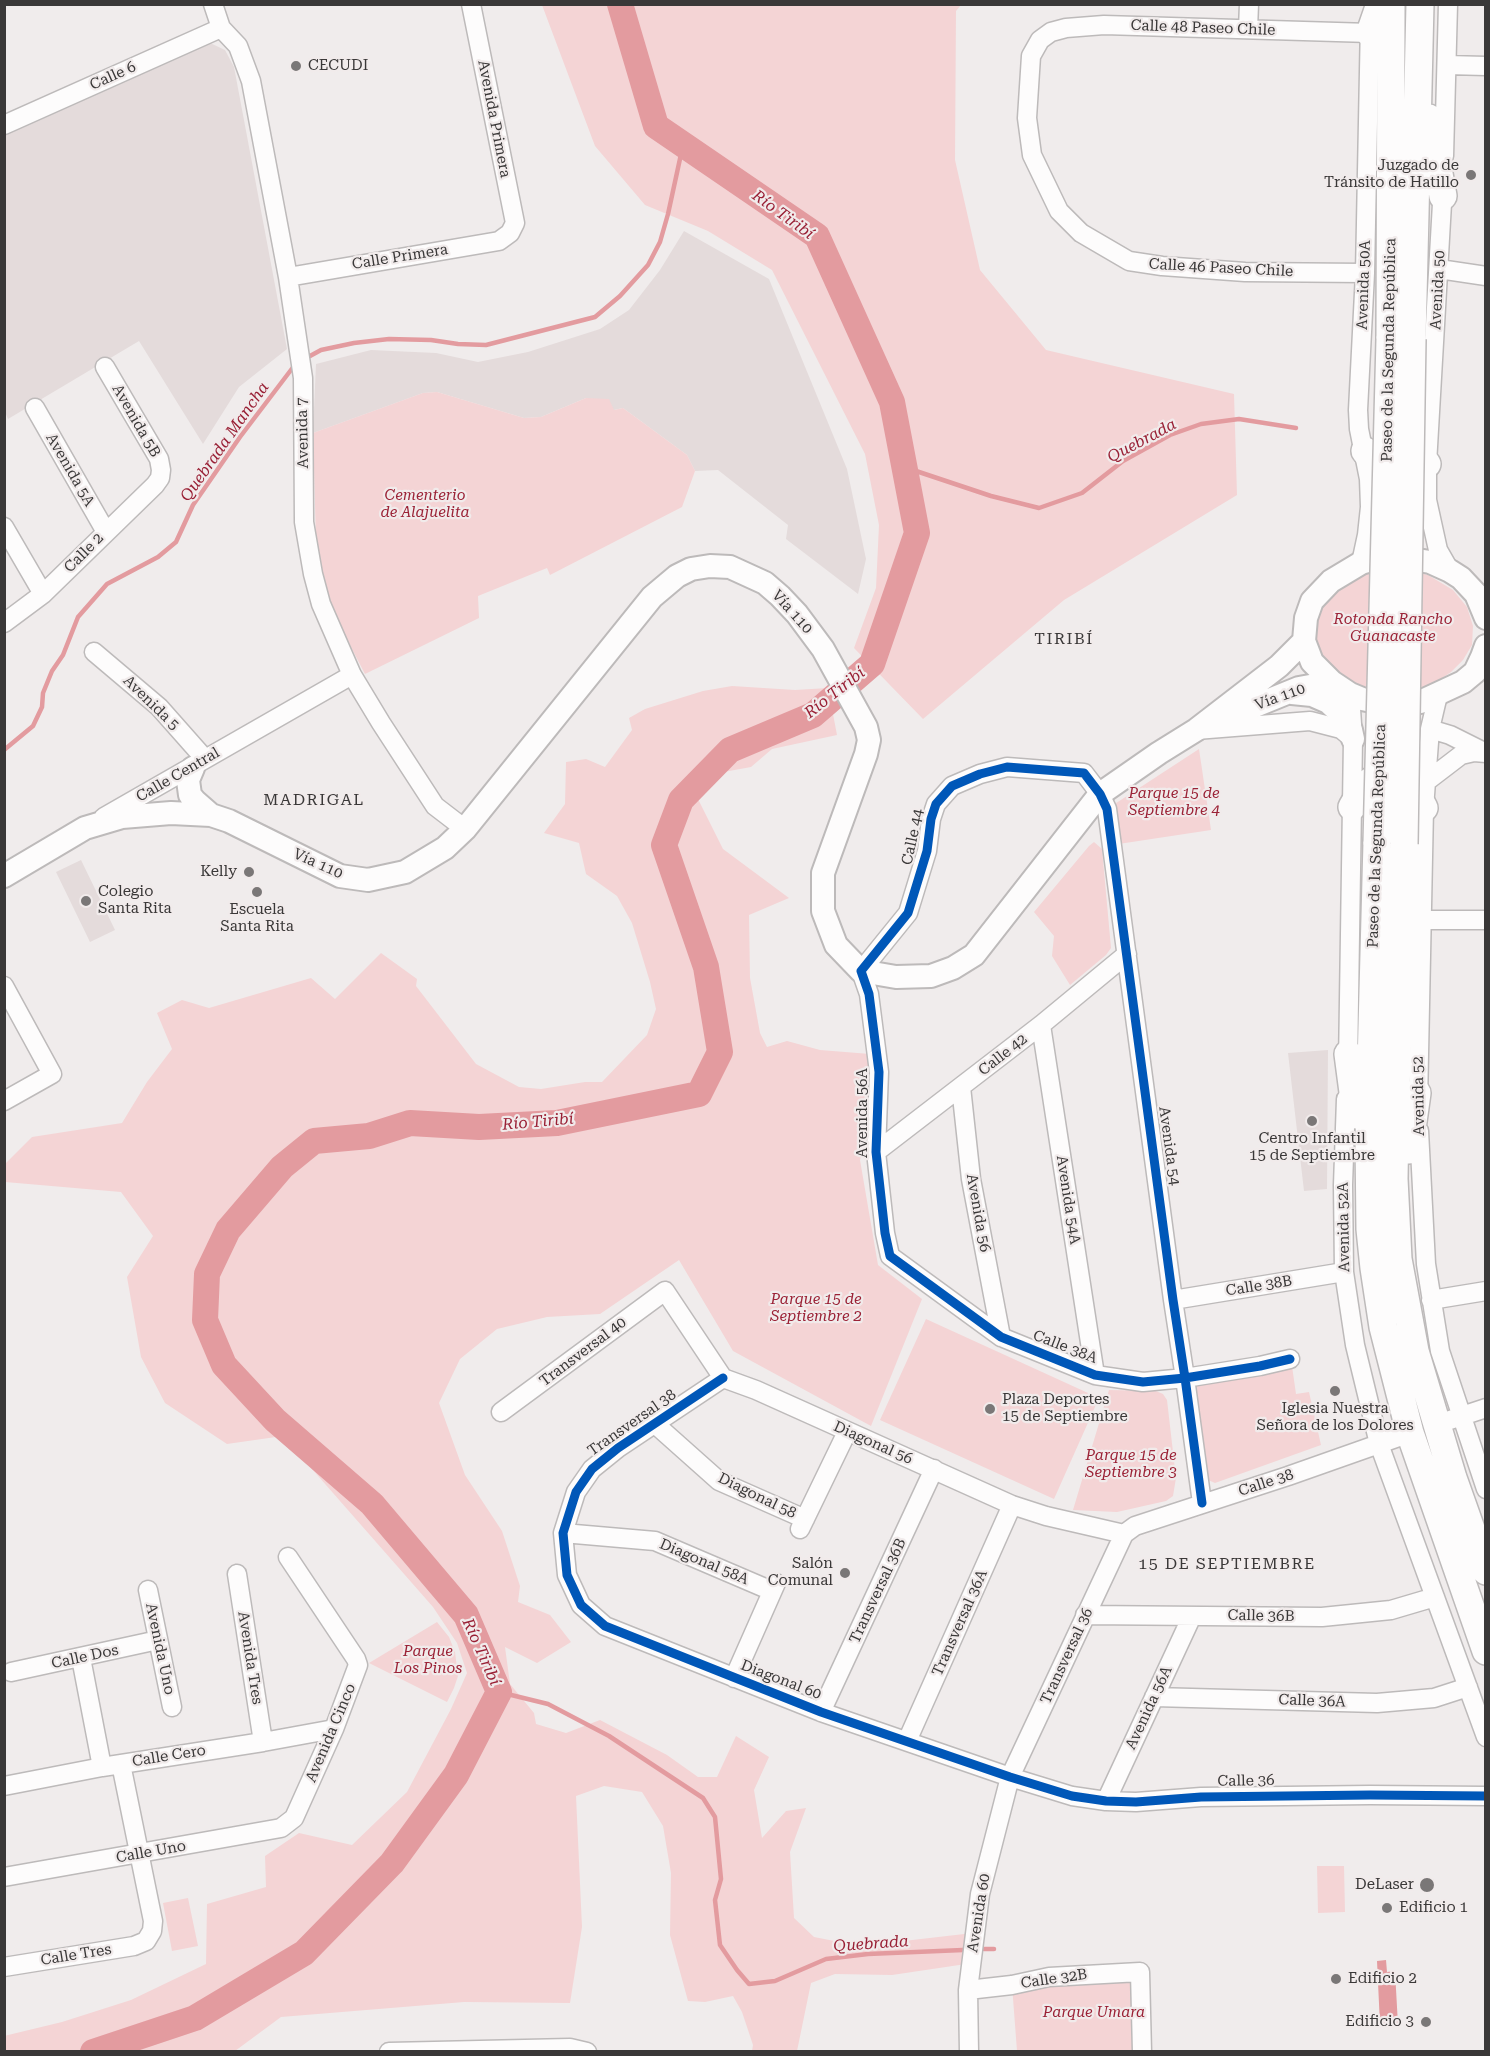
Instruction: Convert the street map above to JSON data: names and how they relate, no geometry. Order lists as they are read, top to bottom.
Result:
{
  "streets": {
    "highway": ["Paseo de la Segunda República"],
    "main road": ["Vía 110", "Calle Central"],
    "street": [
      "Calle 48 Paseo Chile",
      "Calle 6",
      "Avenida Primera",
      "Calle Primera",
      "Calle 46 Paseo Chile",
      "Avenida 50A",
      "Avenida 50",
      "Avenida 5B",
      "Avenida 7",
      "Avenida 5A",
      "Calle 2",
      "Avenida 5",
      "Calle 44",
      "Calle 42",
      "Avenida 52",
      "Avenida 56A",
      "Avenida 54",
      "Avenida 54A",
      "Avenida 56",
      "Avenida 52A",
      "Calle 38B",
      "Calle 38A",
      "Transversal 40",
      "Transversal 38",
      "Diagonal 56",
      "Calle 38",
      "Diagonal 58",
      "Diagonal 58A",
      "Transversal 36B",
      "Calle 36B",
      "Transversal 36A",
      "Avenida Uno",
      "Transversal 36",
      "Calle Dos",
      "Avenida Tres",
      "Diagonal 60",
      "Calle 36A",
      "Avenida Cinco",
      "Calle Cero",
      "Calle 36",
      "Calle Uno",
      "Avenida 60",
      "Calle Tres",
      "Calle 32B"
    ]
  },
  "crossings": [
    ["Calle 48 Paseo Chile", "Calle 46 Paseo Chile"],
    ["Calle 48 Paseo Chile", "Avenida 50A"],
    ["Calle 6", "Avenida 7"],
    ["Avenida Primera", "Calle Primera"],
    ["Calle Primera", "Avenida 7"],
    ["Calle 46 Paseo Chile", "Avenida 50A"],
    ["Paseo de la Segunda República", "Avenida 52"],
    ["Paseo de la Segunda República", "Calle 38"],
    ["Avenida 5B", "Calle 2"],
    ["Avenida 7", "Vía 110"],
    ["Avenida 7", "Calle Central"],
    ["Avenida 5A", "Calle 2"],
    ["Vía 110", "Calle Central"],
    ["Vía 110", "Calle 44"],
    ["Vía 110", "Avenida 56A"],
    ["Vía 110", "Avenida 54"],
    ["Vía 110", "Avenida 52A"],
    ["Avenida 5", "Calle Central"],
    ["Calle 44", "Avenida 56A"],
    ["Calle 44", "Avenida 54"],
    ["Calle 42", "Avenida 56A"],
    ["Calle 42", "Avenida 54"],
    ["Calle 42", "Avenida 54A"],
    ["Calle 42", "Avenida 56"],
    ["Avenida 56A", "Calle 38A"],
    ["Avenida 56A", "Calle 36B"],
    ["Avenida 56A", "Calle 36A"],
    ["Avenida 56A", "Calle 36"],
    ["Avenida 54", "Calle 38B"],
    ["Avenida 54", "Calle 38A"],
    ["Avenida 54", "Calle 38"],
    ["Avenida 54A", "Calle 38A"],
    ["Avenida 56", "Calle 38A"],
    ["Avenida 52A", "Calle 38B"],
    ["Avenida 52A", "Calle 38"],
    ["Avenida 52A", "Calle 36B"],
    ["Avenida 52A", "Calle 36A"],
    ["Transversal 40", "Transversal 38"],
    ["Transversal 40", "Diagonal 56"],
    ["Transversal 38", "Diagonal 56"],
    ["Transversal 38", "Diagonal 58"],
    ["Transversal 38", "Diagonal 58A"],
    ["Transversal 38", "Diagonal 60"],
    ["Diagonal 56", "Calle 38"],
    ["Diagonal 56", "Diagonal 58"],
    ["Diagonal 56", "Transversal 36B"],
    ["Diagonal 56", "Transversal 36A"],
    ["Diagonal 56", "Transversal 36"],
    ["Calle 38", "Transversal 36"],
    ["Diagonal 58A", "Diagonal 60"],
    ["Transversal 36B", "Diagonal 60"],
    ["Calle 36B", "Transversal 36"],
    ["Transversal 36A", "Diagonal 60"],
    ["Avenida Uno", "Calle Dos"],
    ["Transversal 36", "Diagonal 60"],
    ["Transversal 36", "Calle 36"],
    ["Transversal 36", "Avenida 60"],
    ["Avenida Tres", "Calle Cero"],
    ["Diagonal 60", "Calle 36"],
    ["Diagonal 60", "Avenida 60"],
    ["Avenida Cinco", "Calle Cero"],
    ["Avenida Cinco", "Calle Uno"],
    ["Calle 36", "Avenida 60"],
    ["Calle Uno", "Calle Tres"],
    ["Avenida 60", "Calle 32B"]
  ],
  "districts": ["TIRIBÍ", "MADRIGAL", "15 DE SEPTIEMBRE"],
  "water": ["Río Tiribí", "Quebrada", "Quebrada Mancha"],
  "parks": [
    "Cementerio de Alajuelita",
    "Rotonda Rancho Guanacaste",
    "Parque 15 de Septiembre 4",
    "Parque 15 de Septiembre 2",
    "Parque 15 de Septiembre 3",
    "Parque Los Pinos",
    "Parque Umara"
  ],
  "places": [
    "CECUDI",
    "Juzgado de Tránsito de Hatillo",
    "Kelly",
    "Escuela Santa Rita",
    "Colegio Santa Rita",
    "Centro Infantil 15 de Septiembre",
    "Iglesia Nuestra Señora de los Dolores",
    "Plaza Deportes 15 de Septiembre",
    "Salón Comunal",
    "DeLaser",
    "Edificio 1",
    "Edificio 2",
    "Edificio 3"
  ]
}
